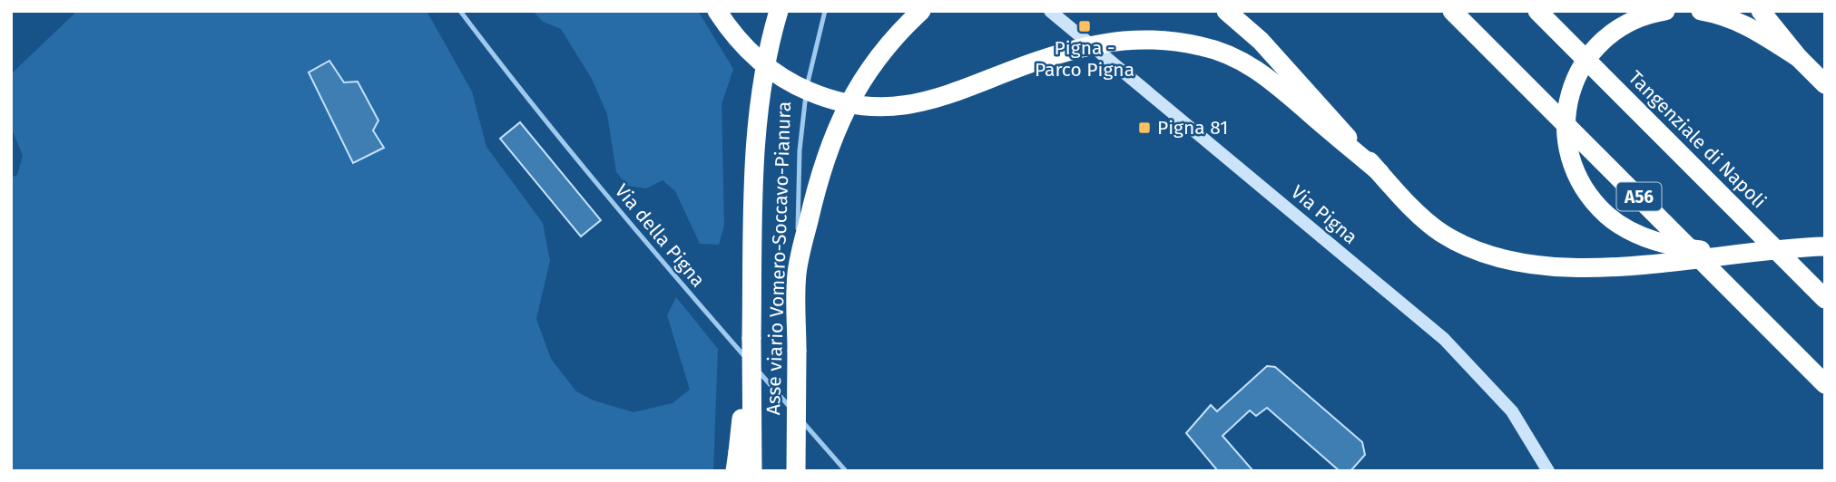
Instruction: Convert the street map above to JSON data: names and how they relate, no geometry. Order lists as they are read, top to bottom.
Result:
{
  "streets": {
    "highway": ["Tangenziale di Napoli", "A56", "Asse viario Vomero-Soccavo-Pianura"],
    "main road": ["Via Pigna"],
    "lane": ["Via della Pigna"]
  },
  "places": {
    "transit": ["Pigna - Parco Pigna", "Pigna 81"]
  }
}
